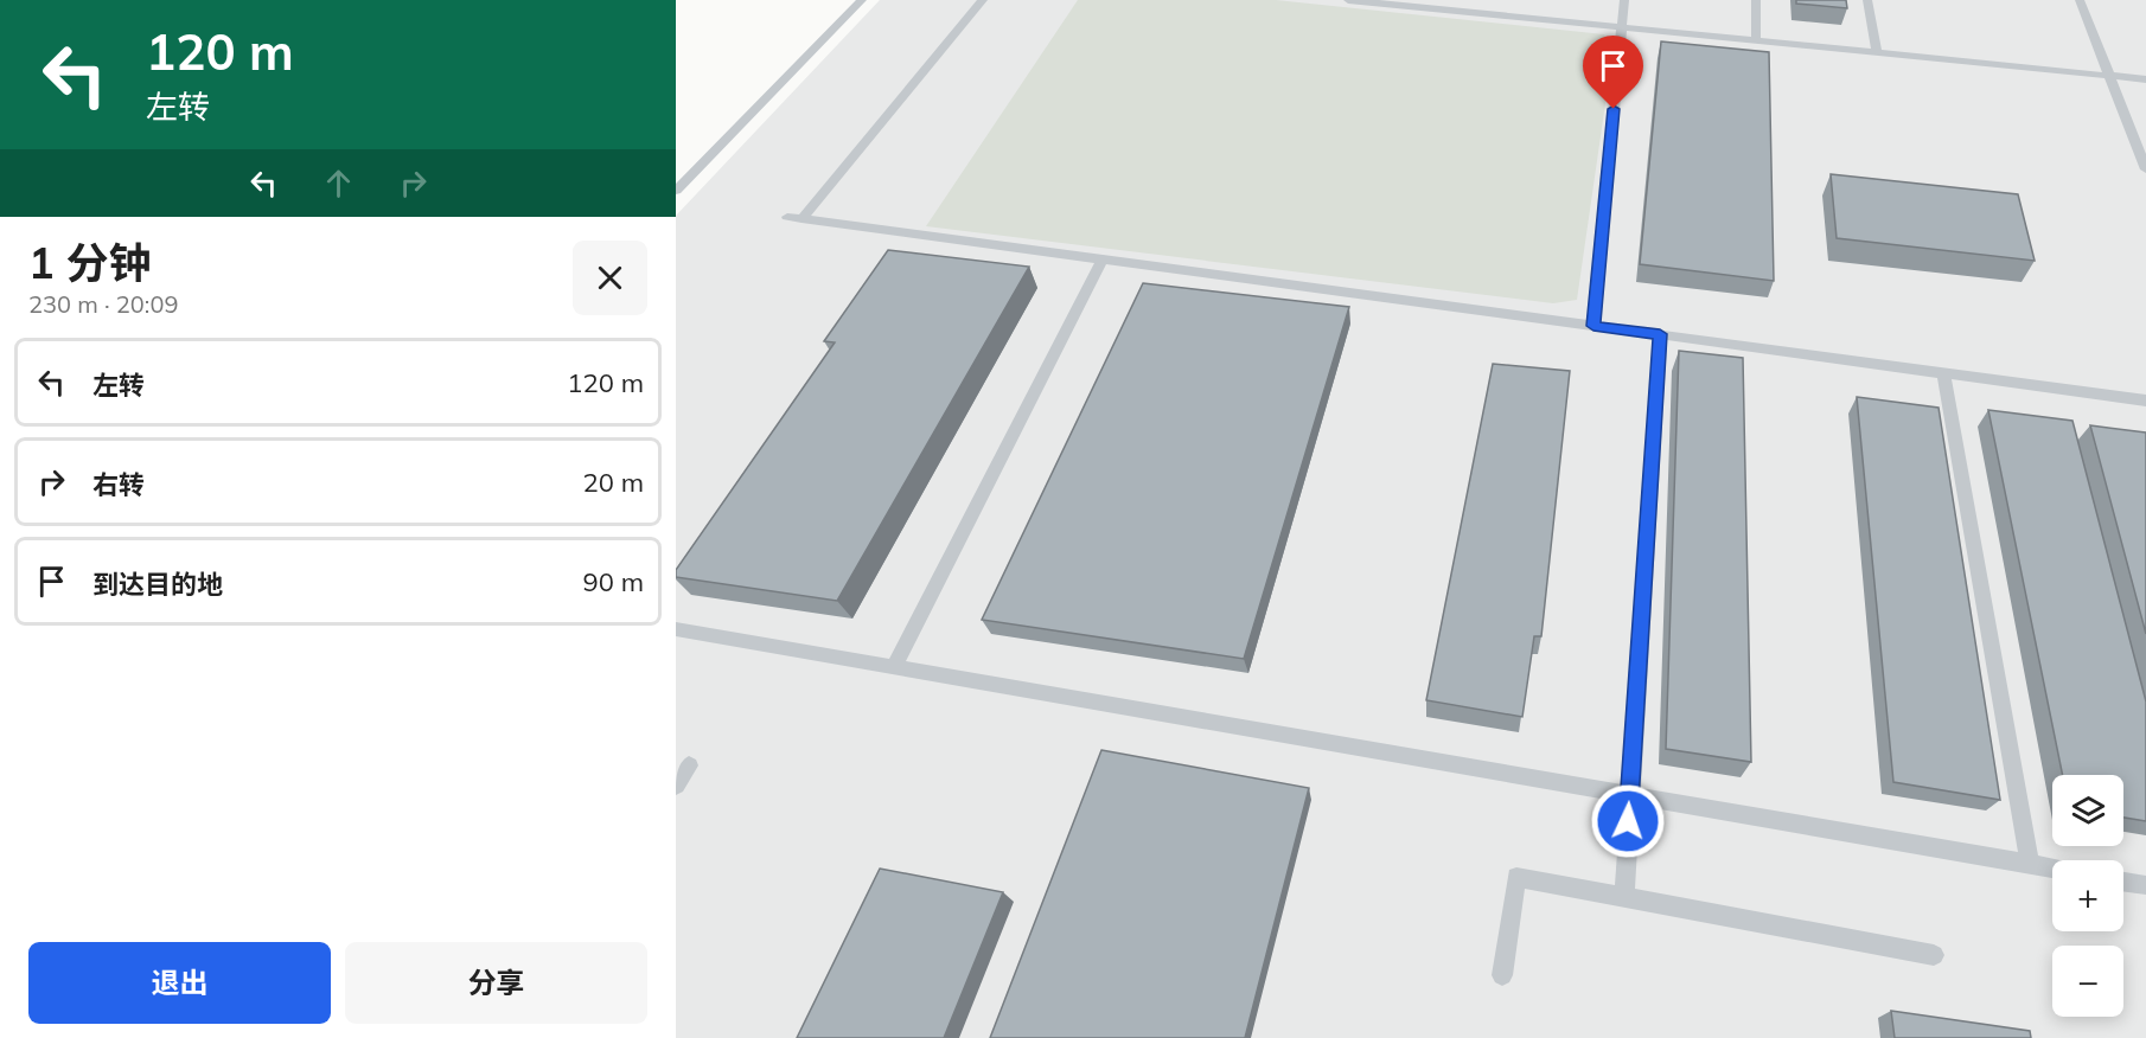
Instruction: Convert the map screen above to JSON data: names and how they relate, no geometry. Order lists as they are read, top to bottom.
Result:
{
  "page": {
    "turn": ["120 m", "左转"],
    "heading": ["1 分钟", "230 m · 20:09"],
    "list": [
      {
        "name": "左转",
        "value": "120 m"
      },
      {
        "name": "右转",
        "value": "20 m"
      },
      {
        "name": "到达目的地",
        "value": "90 m"
      }
    ],
    "map_buttons": ["+", "−"],
    "buttons": ["退出", "分享"]
  }
}
